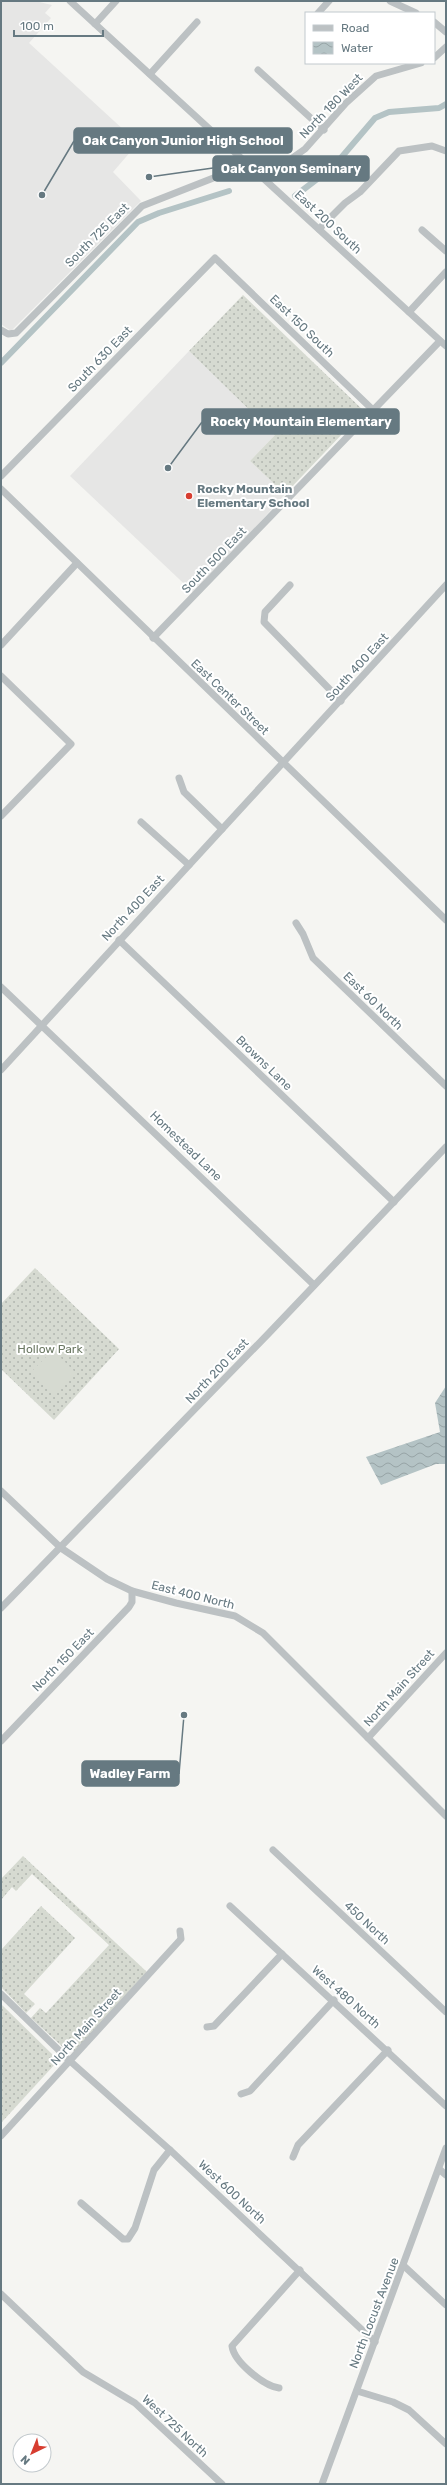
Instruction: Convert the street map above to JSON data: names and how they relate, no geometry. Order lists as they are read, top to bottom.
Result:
{
  "streets": {
    "street": [
      "North 180 West",
      "East 200 South",
      "South 725 East",
      "East 150 South",
      "South 630 East",
      "South 500 East",
      "South 400 East",
      "East Center Street",
      "North 400 East",
      "East 60 North",
      "Browns Lane",
      "Homestead Lane",
      "North 200 East",
      "East 400 North",
      "North 150 East",
      "North Main Street",
      "450 North",
      "West 480 North",
      "West 600 North",
      "North Locust Avenue",
      "West 725 North"
    ]
  },
  "crossings": [
    ["North 180 West", "East 200 South"],
    ["East 200 South", "South 725 East"],
    ["East 200 South", "South 500 East"],
    ["East 150 South", "South 630 East"],
    ["East 150 South", "South 500 East"],
    ["South 500 East", "East Center Street"],
    ["South 400 East", "East Center Street"],
    ["South 400 East", "North 400 East"],
    ["East Center Street", "North 400 East"],
    ["North 400 East", "Browns Lane"],
    ["North 400 East", "Homestead Lane"],
    ["Browns Lane", "North 200 East"],
    ["Homestead Lane", "North 200 East"],
    ["North 200 East", "East 400 North"],
    ["East 400 North", "North 150 East"],
    ["East 400 North", "North Main Street"],
    ["North Main Street", "West 600 North"],
    ["West 600 North", "North Locust Avenue"]
  ],
  "parks": ["Hollow Park"],
  "places": [
    "Oak Canyon Seminary",
    "Oak Canyon Junior High School",
    "Rocky Mountain Elementary",
    "Rocky Mountain Elementary School",
    "Wadley Farm"
  ],
  "legend": ["Road", "Water"],
  "scale_bar": "100 m",
  "north": "bottom left"
}
